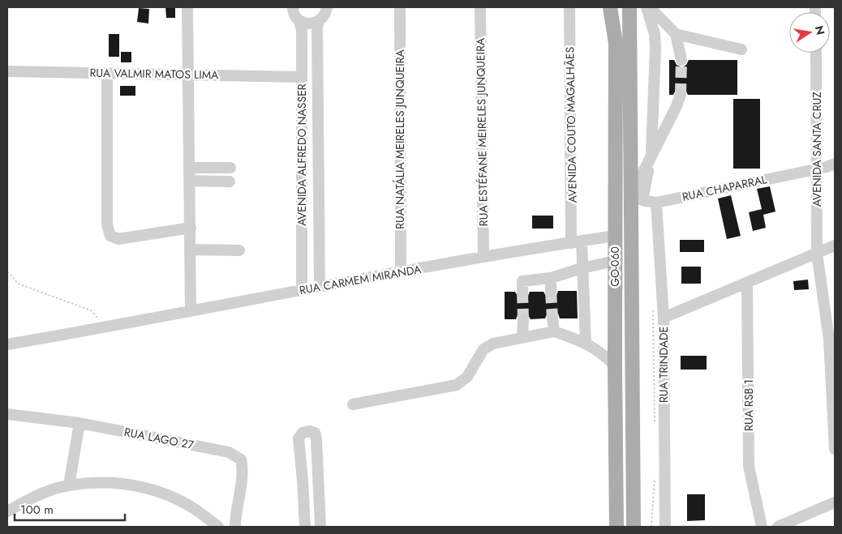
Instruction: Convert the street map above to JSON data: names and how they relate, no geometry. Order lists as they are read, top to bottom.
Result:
{
  "streets": {
    "main road": ["GO-060"],
    "street": [
      "RUA VALMIR MATOS LIMA",
      "AVENIDA COUTO MAGALHÃES",
      "RUA ESTÉFANE MEIRELES JUNQUEIRA",
      "RUA NATÁLIA MEIRELES JUNQUEIRA",
      "AVENIDA SANTA CRUZ",
      "AVENIDA ALFREDO NASSER",
      "RUA CHAPARRAL",
      "RUA CARMEM MIRANDA",
      "RUA TRINDADE",
      "RUA RSB 1",
      "RUA LAGO 27"
    ]
  },
  "crossings": [
    ["RUA VALMIR MATOS LIMA", "AVENIDA ALFREDO NASSER"],
    ["AVENIDA COUTO MAGALHÃES", "RUA CARMEM MIRANDA"],
    ["RUA ESTÉFANE MEIRELES JUNQUEIRA", "RUA CARMEM MIRANDA"],
    ["RUA NATÁLIA MEIRELES JUNQUEIRA", "RUA CARMEM MIRANDA"],
    ["AVENIDA SANTA CRUZ", "RUA CHAPARRAL"],
    ["AVENIDA ALFREDO NASSER", "RUA CARMEM MIRANDA"],
    ["RUA CHAPARRAL", "GO-060"],
    ["RUA CHAPARRAL", "RUA TRINDADE"],
    ["GO-060", "RUA CARMEM MIRANDA"]
  ],
  "scale_bar": "100 m",
  "north": "right"
}
